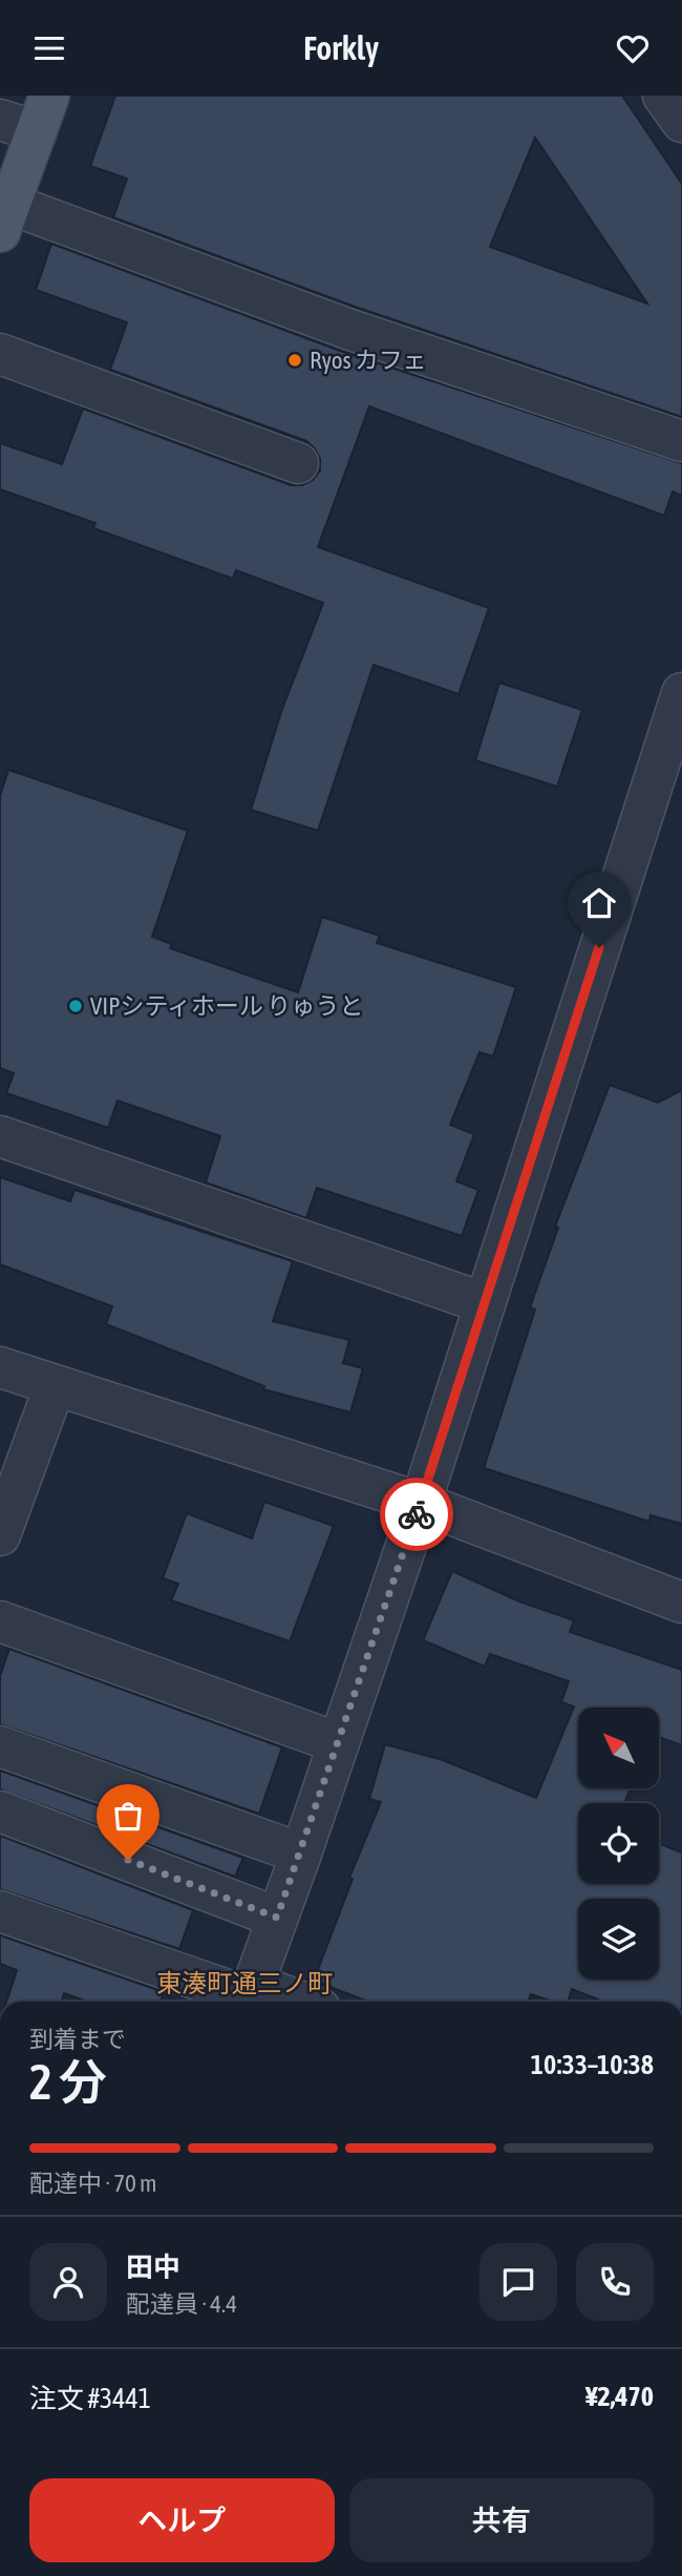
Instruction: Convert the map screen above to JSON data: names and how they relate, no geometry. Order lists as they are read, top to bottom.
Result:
{
  "districts": ["東湊町通三ノ町"],
  "places": ["Ryos カフェ", "VIPシティホール りゅうと"],
  "north": "top left",
  "page": {
    "header": "Forkly",
    "heading": ["2 分", "到着まで", "10:33–10:38"],
    "panel": [
      "田中",
      "配達員 · 4.4",
      "注文 #3441",
      "¥2,470"
    ],
    "bar": "配達中 · 70 m",
    "buttons": ["ヘルプ", "共有"]
  }
}
